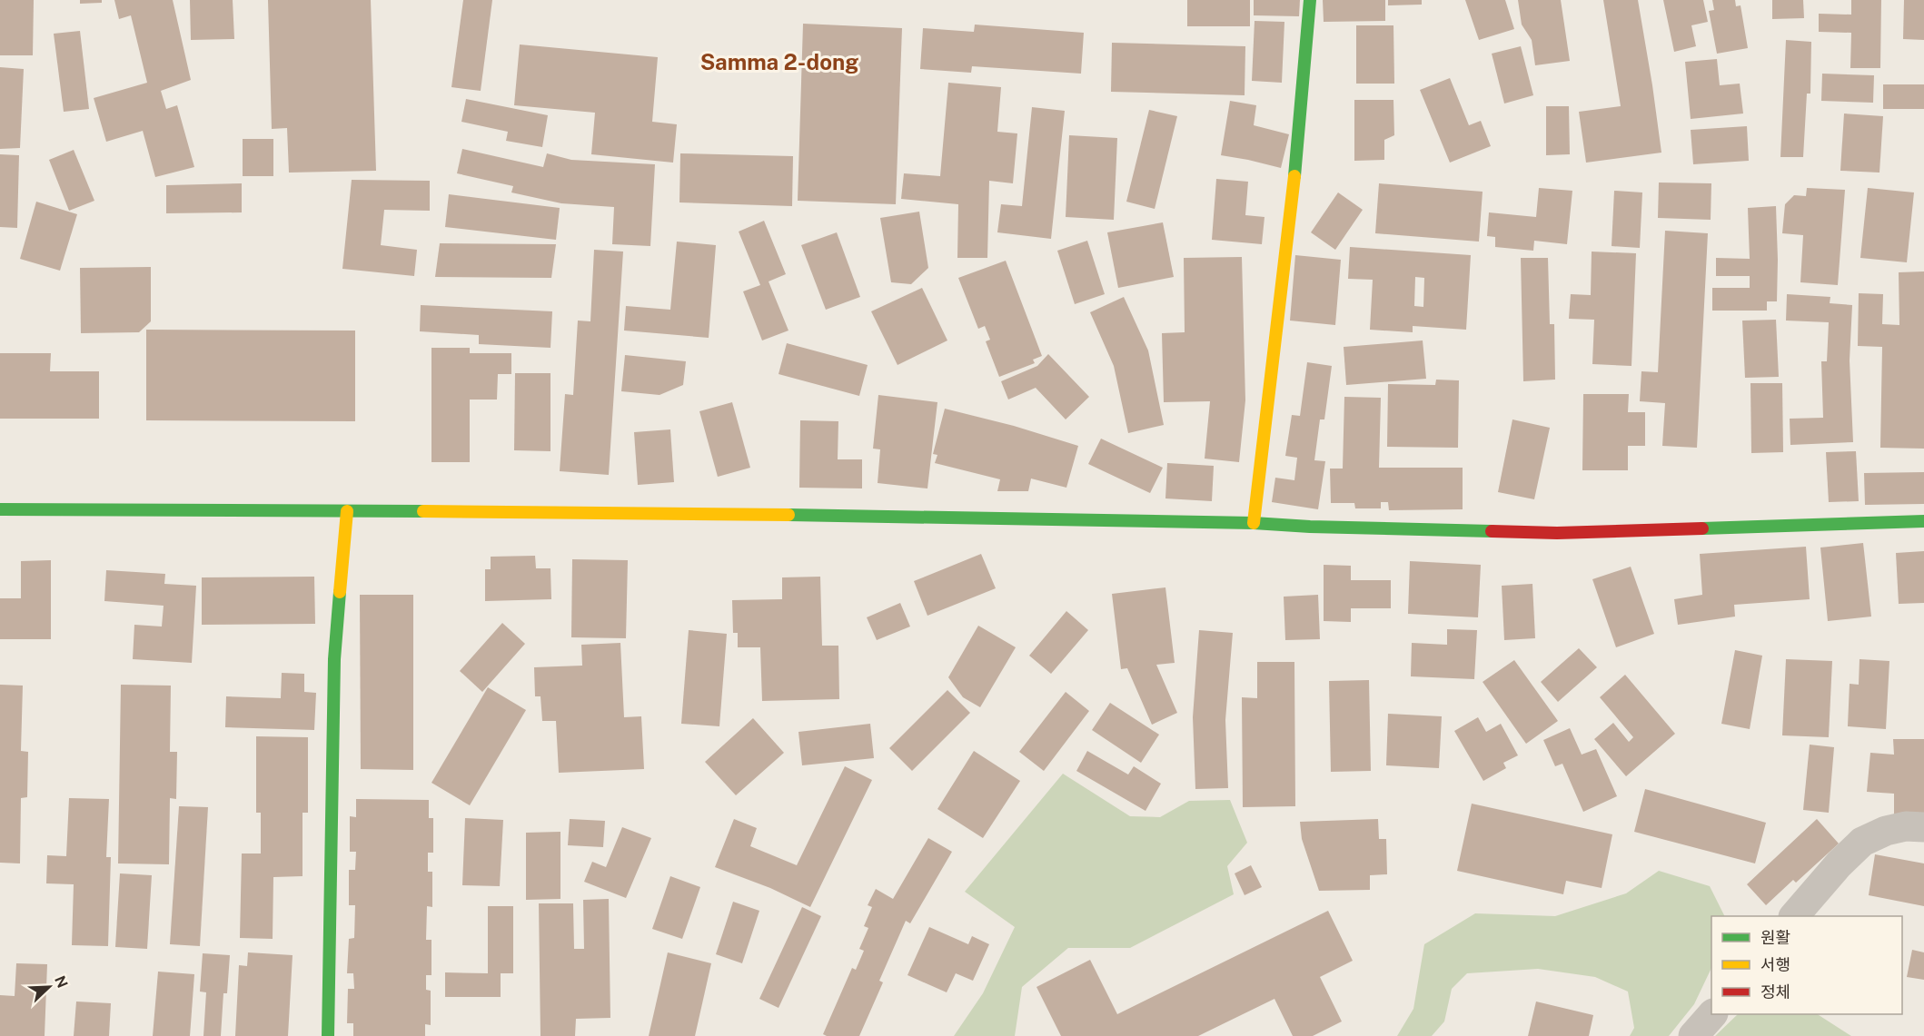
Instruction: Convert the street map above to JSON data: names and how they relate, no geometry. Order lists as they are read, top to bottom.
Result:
{
  "districts": ["Samma 2-dong"],
  "legend": ["원활", "서행", "정체"],
  "north": "top right"
}
